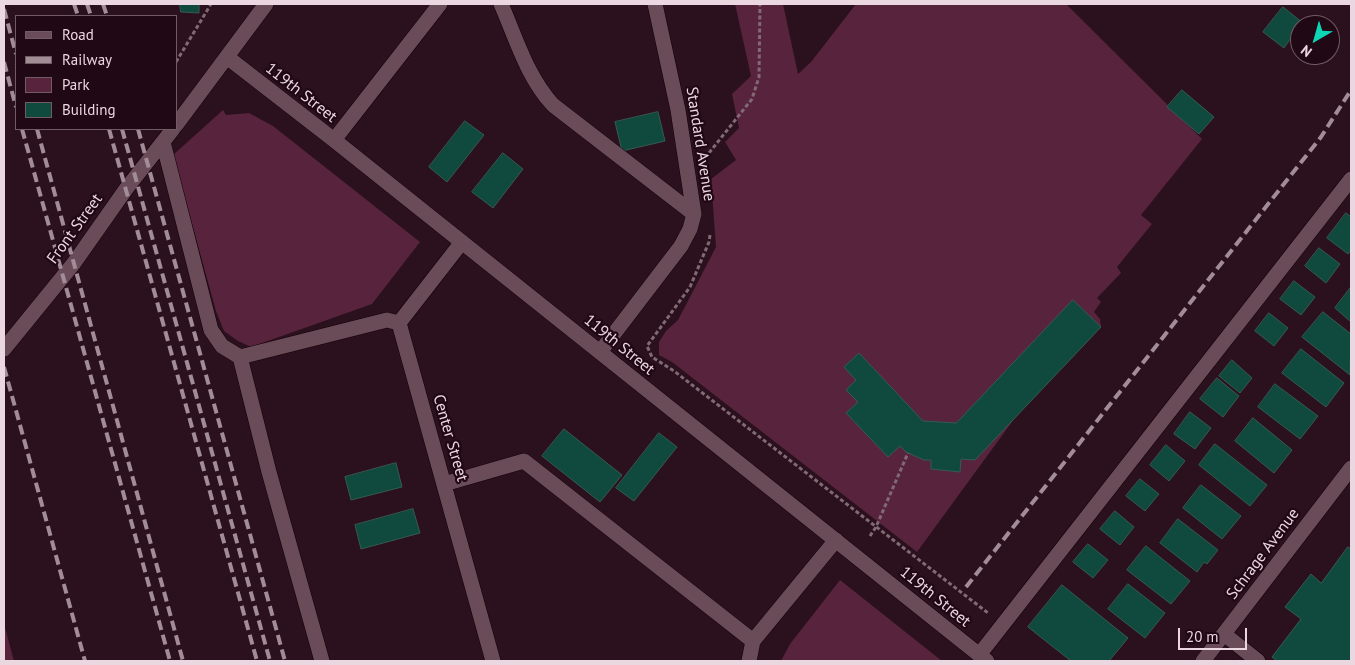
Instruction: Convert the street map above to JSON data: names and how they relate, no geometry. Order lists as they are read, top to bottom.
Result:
{
  "streets": {
    "street": [
      "119th Street",
      "Standard Avenue",
      "Front Street",
      "Center Street",
      "Schrage Avenue"
    ]
  },
  "crossings": [
    ["119th Street", "Standard Avenue"]
  ],
  "legend": [
    "Road",
    "Railway",
    "Park",
    "Building"
  ],
  "scale_bar": "20 m",
  "north": "bottom left"
}
